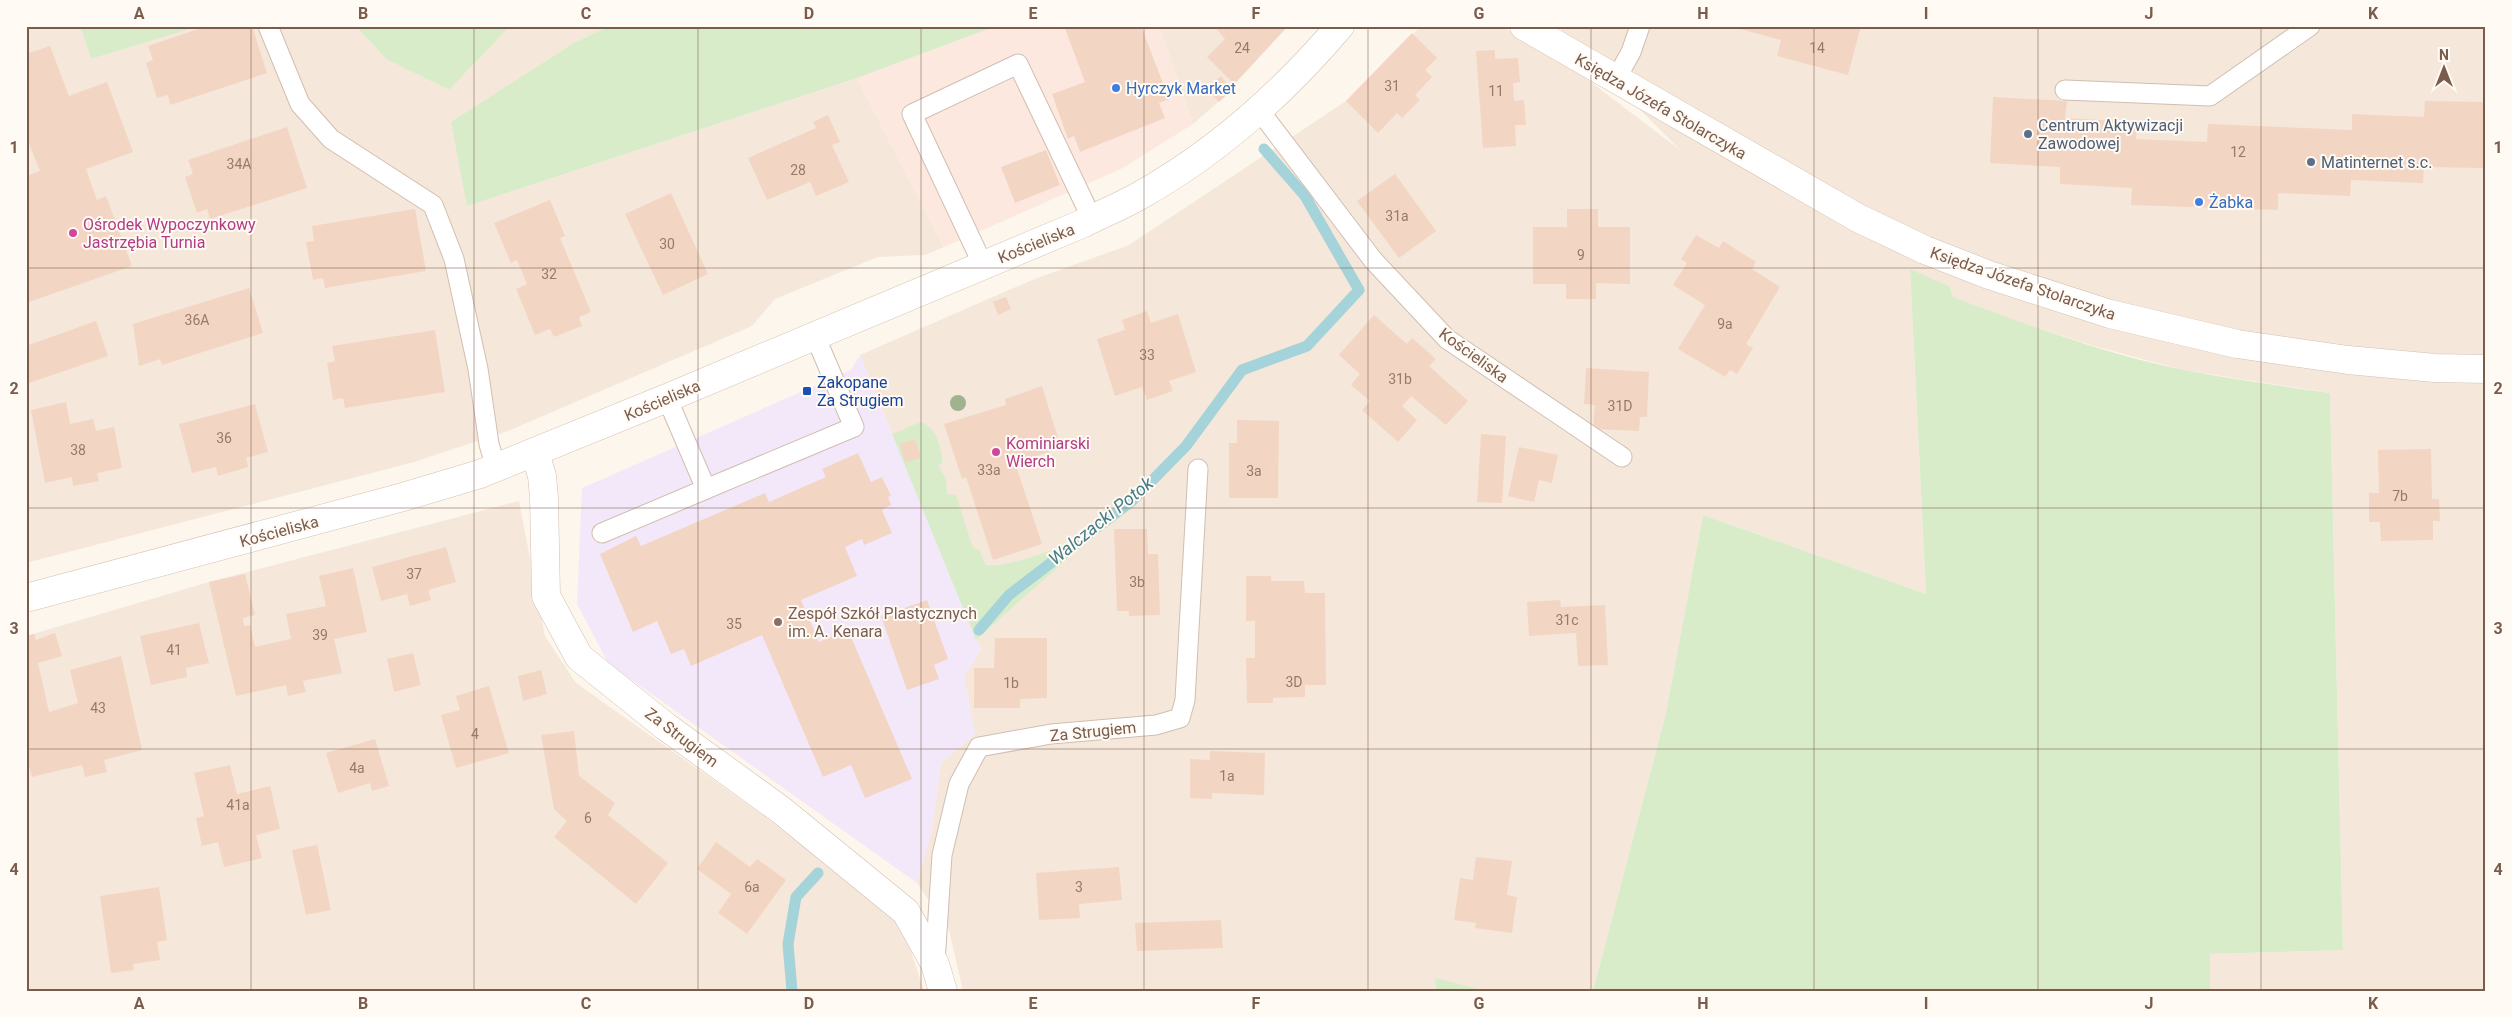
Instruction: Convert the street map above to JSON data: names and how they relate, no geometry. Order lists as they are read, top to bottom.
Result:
{
  "streets": {
    "street": ["Księdza Józefa Stolarczyka", "Kościeliska", "Za Strugiem"]
  },
  "crossings": [
    ["Kościeliska", "Za Strugiem"]
  ],
  "water": ["Walczacki Potok"],
  "places": {
    "other": [
      "Hyrczyk Market",
      "Centrum Aktywizacji Zawodowej",
      "Matinternet s.c.",
      "Żabka",
      "Ośrodek Wypoczynkowy Jastrzębia Turnia",
      "Kominiarski Wierch",
      "Zespół Szkół Plastycznych im. A. Kenara"
    ],
    "transit": ["Zakopane Za Strugiem"]
  },
  "house_numbers": [
    "24",
    "14",
    "31",
    "11",
    "12",
    "34A",
    "28",
    "31a",
    "30",
    "9",
    "32",
    "36A",
    "9a",
    "33",
    "31b",
    "31D",
    "36",
    "38",
    "33a",
    "3a",
    "7b",
    "37",
    "3b",
    "31c",
    "35",
    "39",
    "41",
    "3D",
    "1b",
    "43",
    "4",
    "4a",
    "1a",
    "41a",
    "6",
    "6a",
    "3"
  ],
  "north": "top",
  "grid": {
    "columns": [
      "A",
      "B",
      "C",
      "D",
      "E",
      "F",
      "G",
      "H",
      "I",
      "J",
      "K"
    ],
    "rows": [
      "1",
      "2",
      "3",
      "4"
    ]
  }
}
